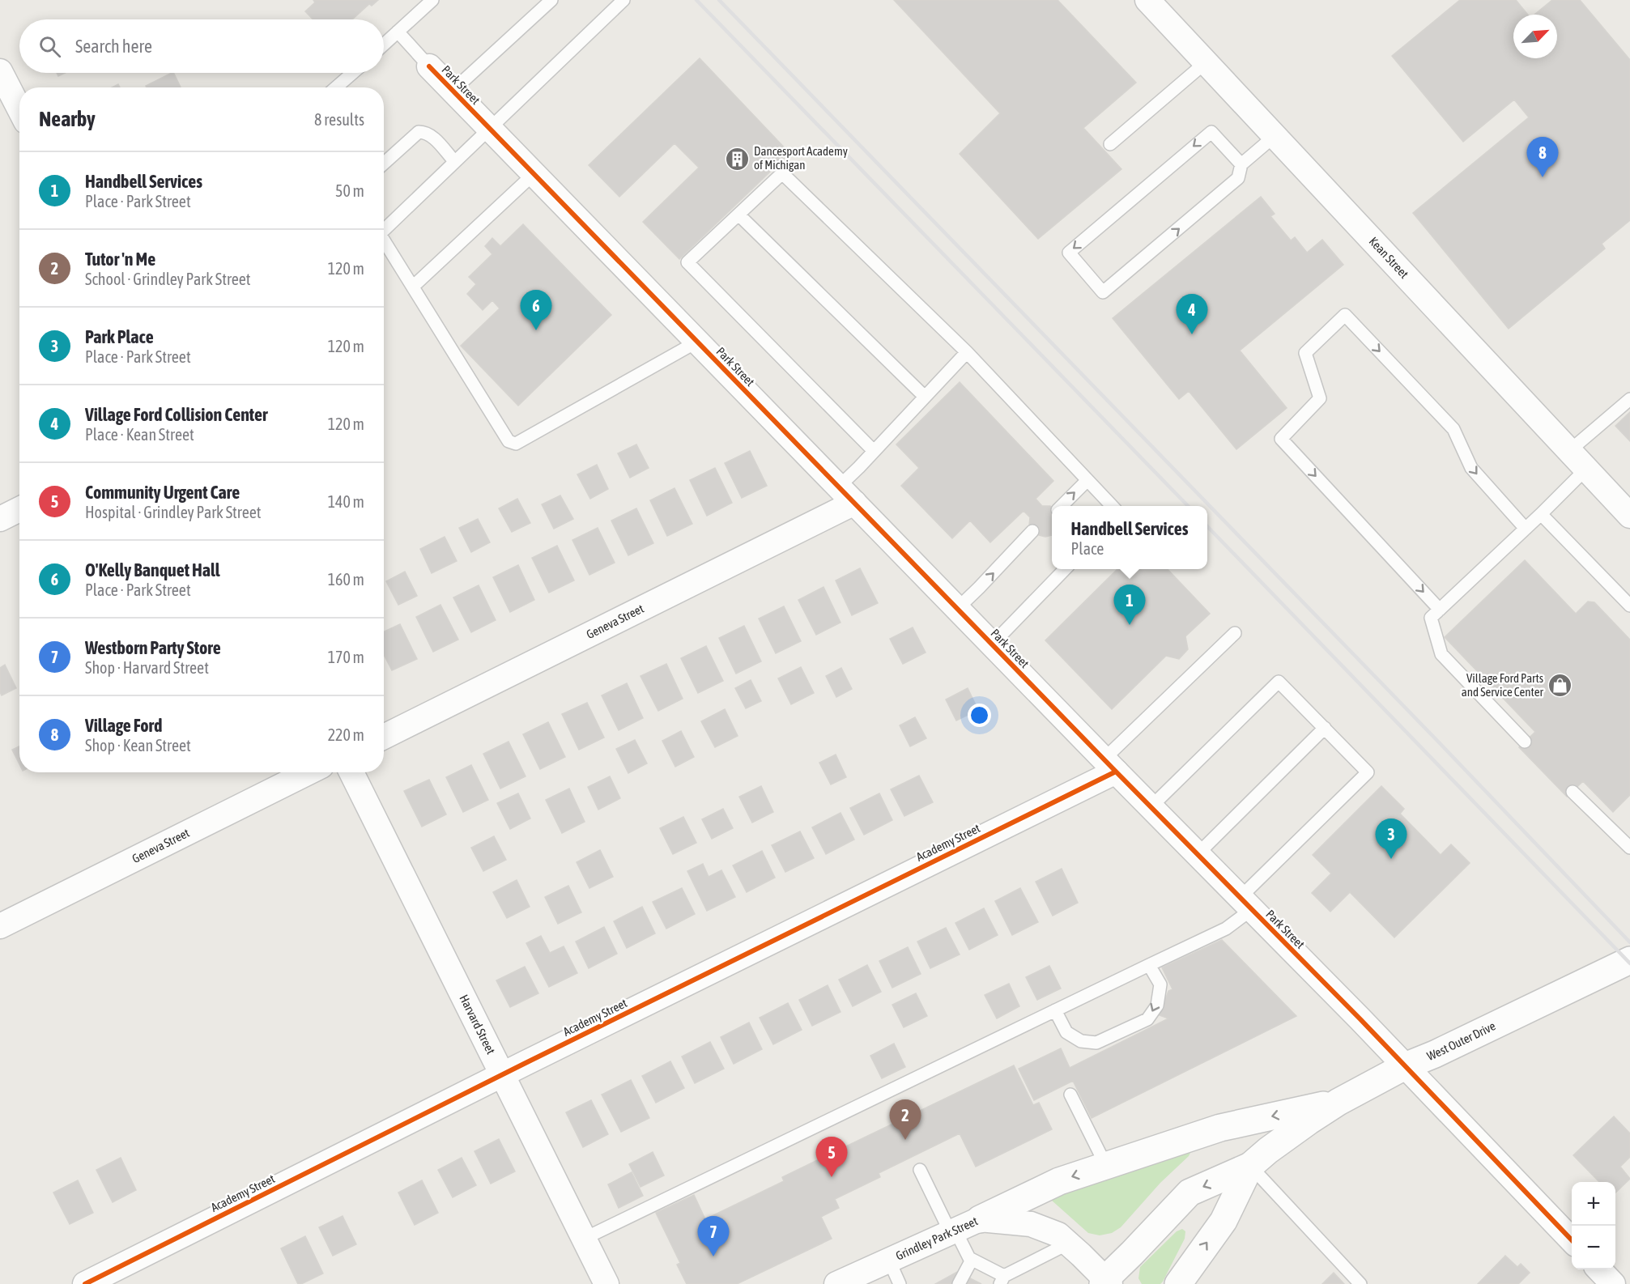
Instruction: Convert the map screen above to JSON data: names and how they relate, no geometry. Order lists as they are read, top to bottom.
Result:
{
  "streets": {
    "main road": ["West Outer Drive"],
    "street": [
      "Park Street",
      "Kean Street",
      "Geneva Street",
      "Academy Street",
      "Harvard Street",
      "Grindley Park Street"
    ]
  },
  "crossings": [
    ["Park Street", "Geneva Street"],
    ["Park Street", "Academy Street"],
    ["Park Street", "West Outer Drive"],
    ["Academy Street", "Harvard Street"],
    ["West Outer Drive", "Grindley Park Street"]
  ],
  "places": {
    "building": ["Dancesport Academy of Michigan"],
    "shop": ["Village Ford Parts and Service Center"]
  },
  "north": "top right",
  "page": {
    "search": "Search here",
    "heading": ["Nearby", "8 results"],
    "pins": [
      "8",
      "6",
      "4",
      "1",
      "3",
      "2",
      "5",
      "7"
    ],
    "list": [
      {
        "mark": "1",
        "name": "Handbell Services",
        "note": "Place · Park Street",
        "value": "50 m"
      },
      {
        "mark": "2",
        "name": "Tutor 'n Me",
        "note": "School · Grindley Park Street",
        "value": "120 m"
      },
      {
        "mark": "3",
        "name": "Park Place",
        "note": "Place · Park Street",
        "value": "120 m"
      },
      {
        "mark": "4",
        "name": "Village Ford Collision Center",
        "note": "Place · Kean Street",
        "value": "120 m"
      },
      {
        "mark": "5",
        "name": "Community Urgent Care",
        "note": "Hospital · Grindley Park Street",
        "value": "140 m"
      },
      {
        "mark": "6",
        "name": "O'Kelly Banquet Hall",
        "note": "Place · Park Street",
        "value": "160 m"
      },
      {
        "mark": "7",
        "name": "Westborn Party Store",
        "note": "Shop · Harvard Street",
        "value": "170 m"
      },
      {
        "mark": "8",
        "name": "Village Ford",
        "note": "Shop · Kean Street",
        "value": "220 m"
      }
    ],
    "popup": ["Handbell Services", "Place"],
    "map_buttons": ["+", "−"]
  }
}
